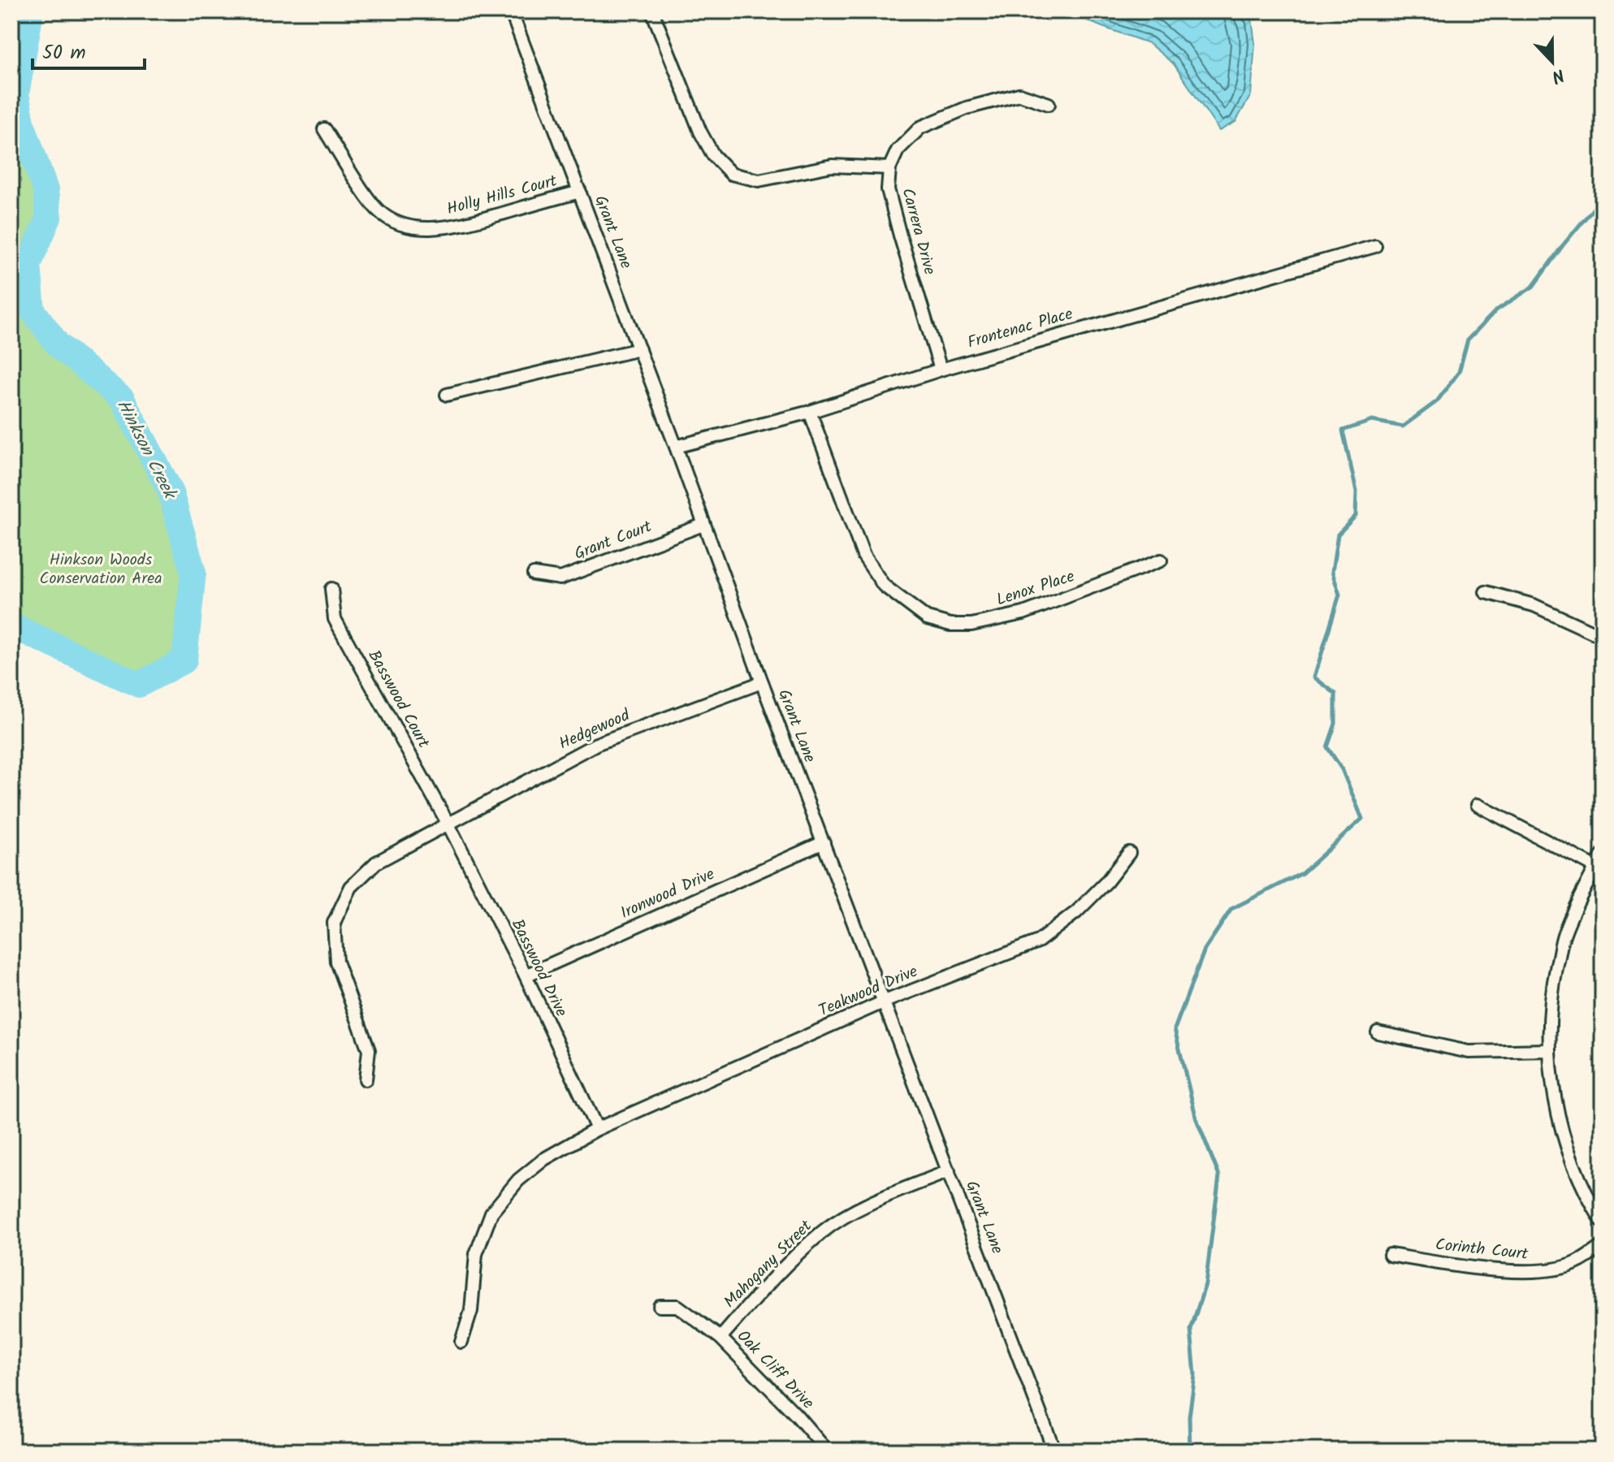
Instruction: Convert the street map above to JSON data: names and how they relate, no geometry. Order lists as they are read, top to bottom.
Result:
{
  "streets": {
    "street": [
      "Holly Hills Court",
      "Carrera Drive",
      "Grant Lane",
      "Frontenac Place",
      "Grant Court",
      "Lenox Place",
      "Basswood Court",
      "Hedgewood",
      "Ironwood Drive",
      "Basswood Drive",
      "Teakwood Drive",
      "Corinth Court",
      "Mahogany Street",
      "Oak Cliff Drive"
    ]
  },
  "crossings": [
    ["Holly Hills Court", "Grant Lane"],
    ["Carrera Drive", "Frontenac Place"],
    ["Grant Lane", "Frontenac Place"],
    ["Grant Lane", "Grant Court"],
    ["Grant Lane", "Hedgewood"],
    ["Grant Lane", "Ironwood Drive"],
    ["Grant Lane", "Teakwood Drive"],
    ["Grant Lane", "Mahogany Street"],
    ["Frontenac Place", "Lenox Place"],
    ["Basswood Court", "Hedgewood"],
    ["Basswood Court", "Basswood Drive"],
    ["Hedgewood", "Basswood Drive"],
    ["Ironwood Drive", "Basswood Drive"],
    ["Basswood Drive", "Teakwood Drive"],
    ["Mahogany Street", "Oak Cliff Drive"]
  ],
  "water": ["Hinkson Creek"],
  "parks": ["Hinkson Woods Conservation Area"],
  "scale_bar": "50 m",
  "north": "bottom"
}
